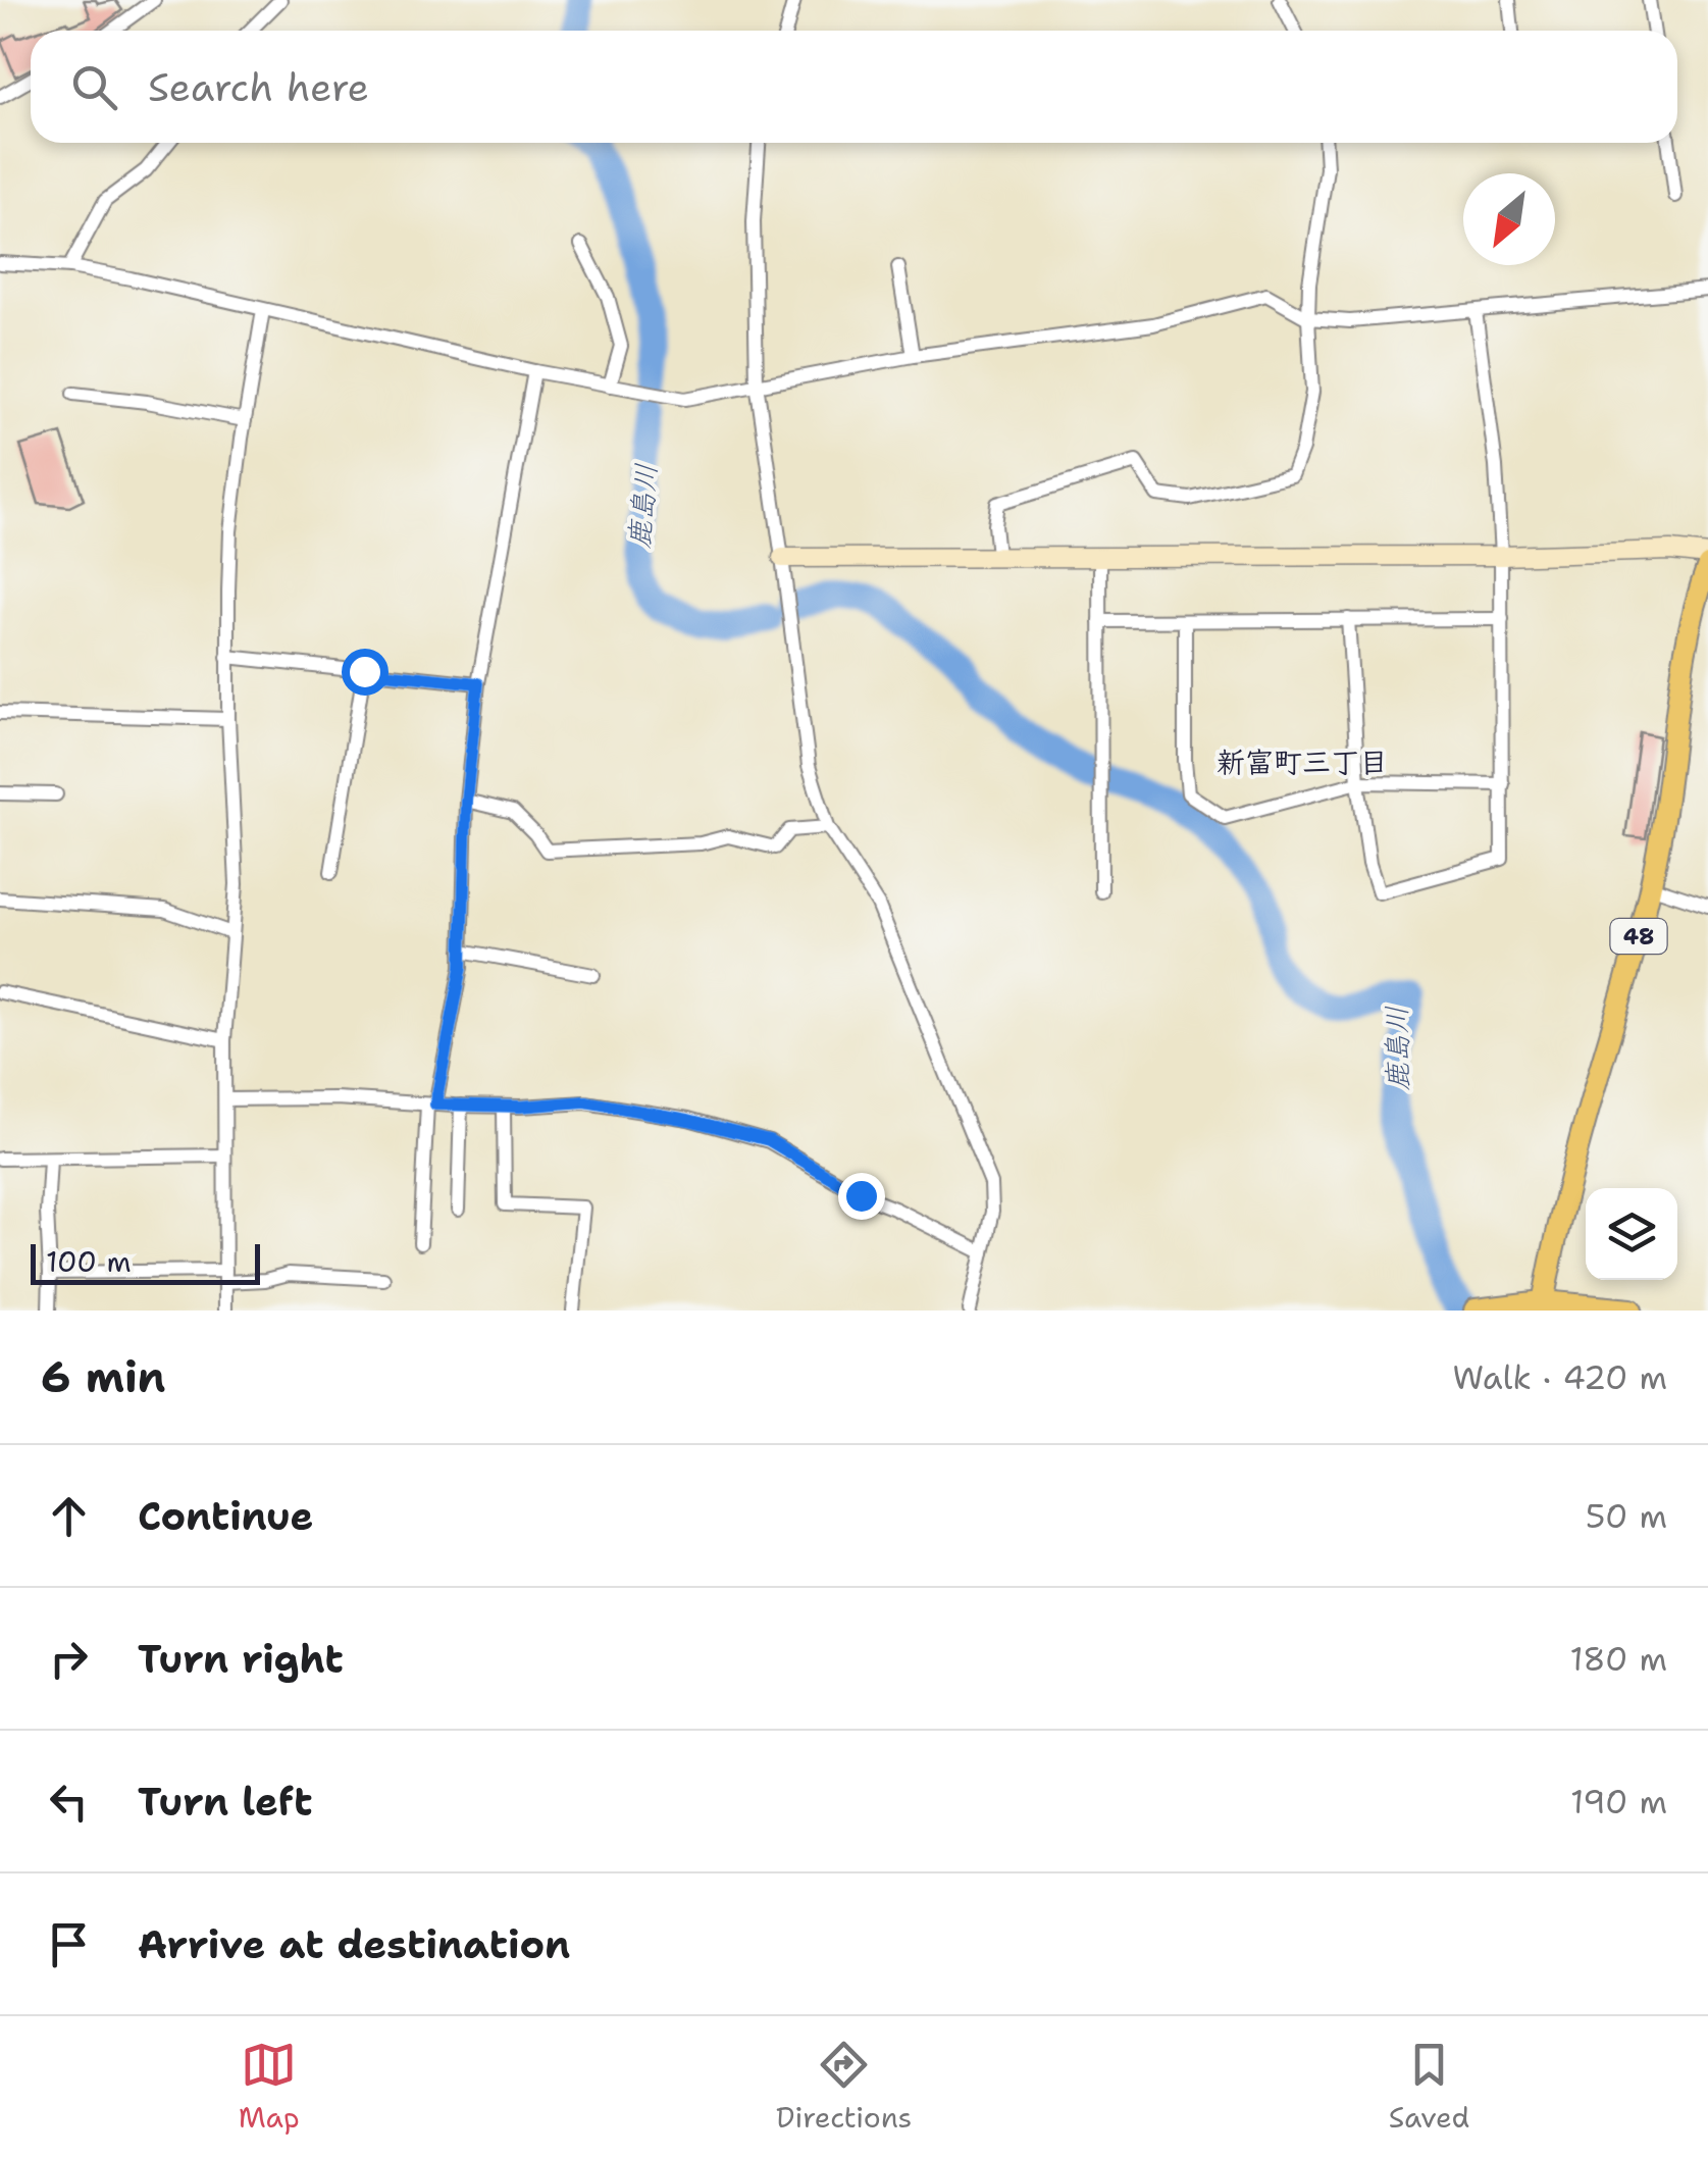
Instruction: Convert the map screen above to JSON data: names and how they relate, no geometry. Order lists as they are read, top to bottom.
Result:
{
  "streets": {
    "main road": ["48"]
  },
  "districts": ["新富町三丁目"],
  "water": ["鹿島川"],
  "scale_bar": "100 m",
  "north": "bottom left",
  "page": {
    "search": "Search here",
    "scale": "100 m",
    "heading": ["6 min", "Walk · 420 m"],
    "list": [
      ["Continue", "50 m"],
      ["Turn right", "180 m"],
      ["Turn left", "190 m"],
      "Arrive at destination"
    ],
    "nav": ["Map", "Directions", "Saved"]
  }
}
